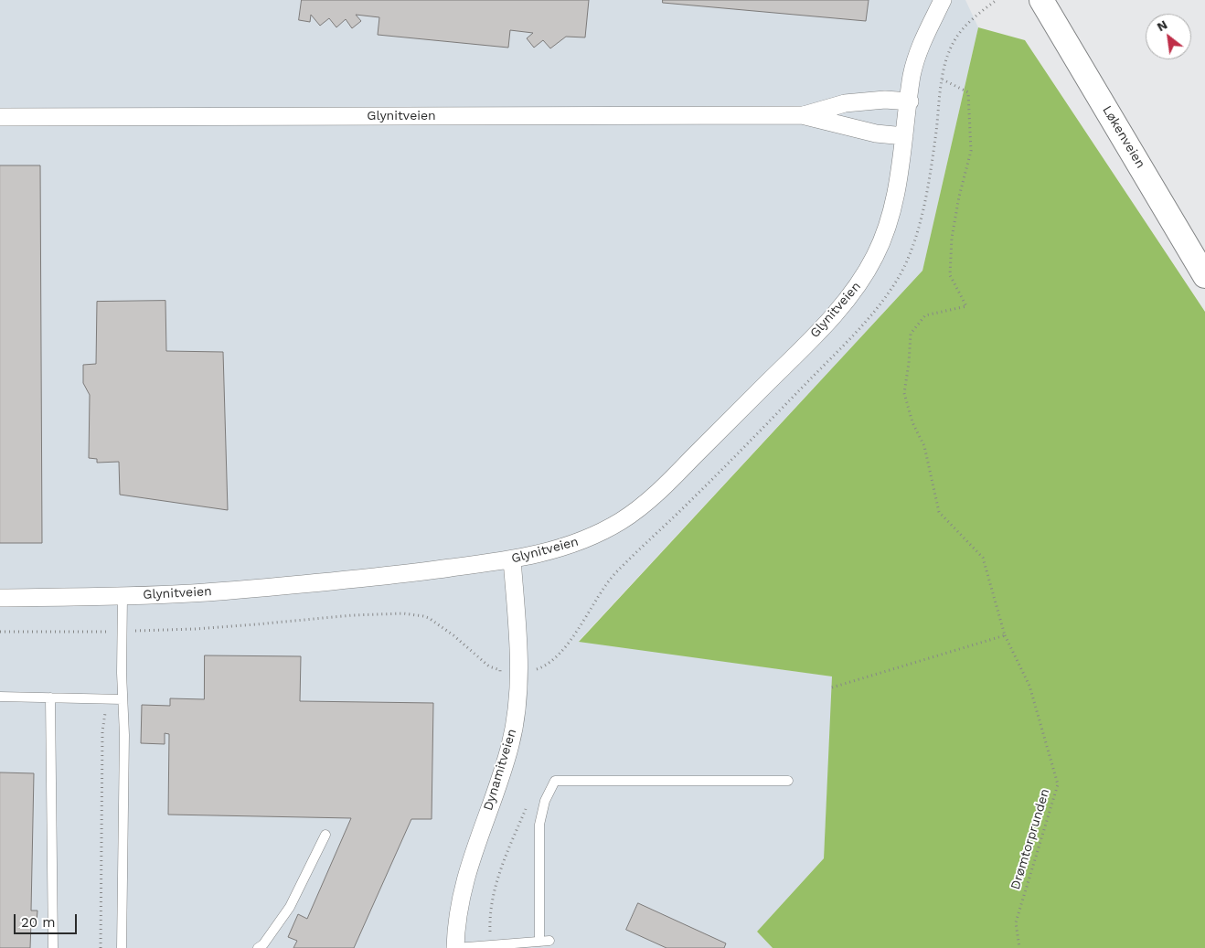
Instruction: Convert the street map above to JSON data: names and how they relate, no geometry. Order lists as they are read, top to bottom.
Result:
{
  "streets": {
    "main road": ["Løkenveien"],
    "street": ["Glynitveien", "Dynamitveien"],
    "path": ["Drømtorprunden"]
  },
  "crossings": [
    ["Glynitveien", "Dynamitveien"]
  ],
  "scale_bar": "20 m",
  "north": "top left"
}
